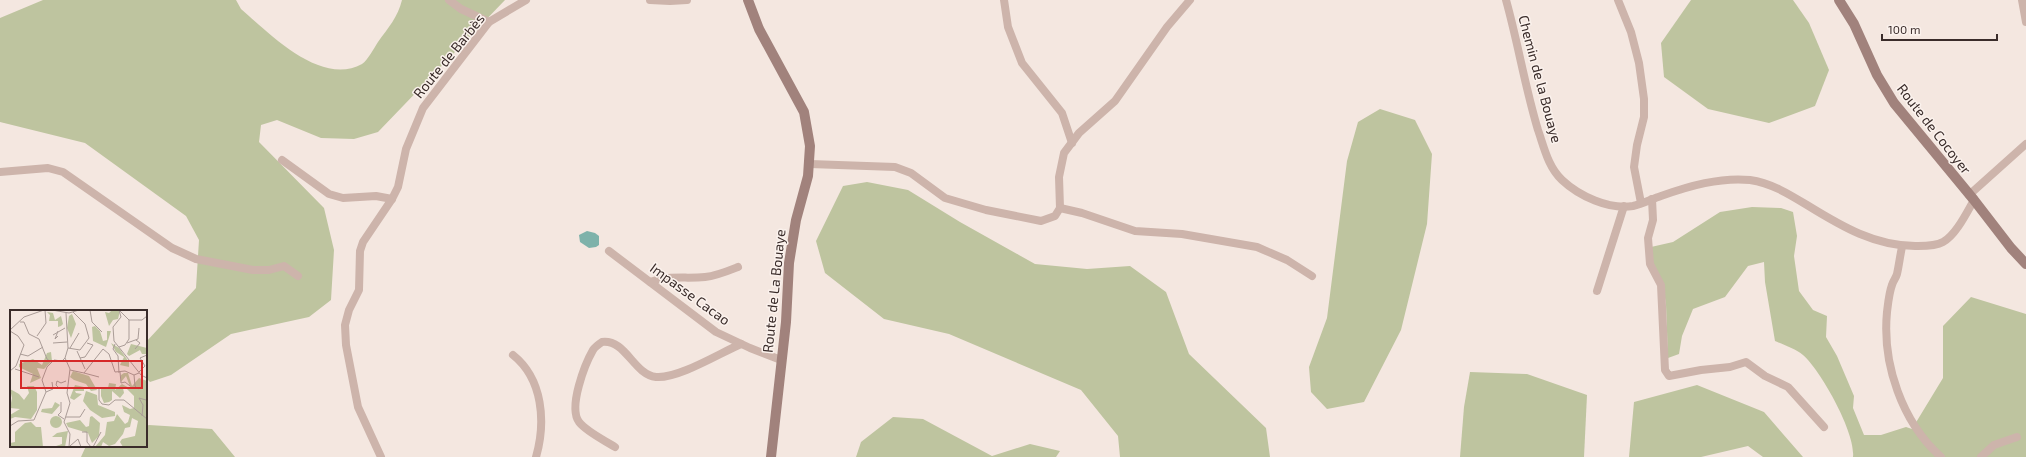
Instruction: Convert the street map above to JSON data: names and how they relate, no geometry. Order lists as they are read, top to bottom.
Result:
{
  "streets": {
    "main road": ["Route de Cocoyer", "Route de La Bouaye"],
    "street": ["Route de Barbès", "Chemin de la Bouaye", "Impasse Cacao"]
  },
  "crossings": [
    ["Chemin de la Bouaye", "Route de Cocoyer"],
    ["Route de La Bouaye", "Impasse Cacao"]
  ],
  "scale_bar": "100 m"
}
